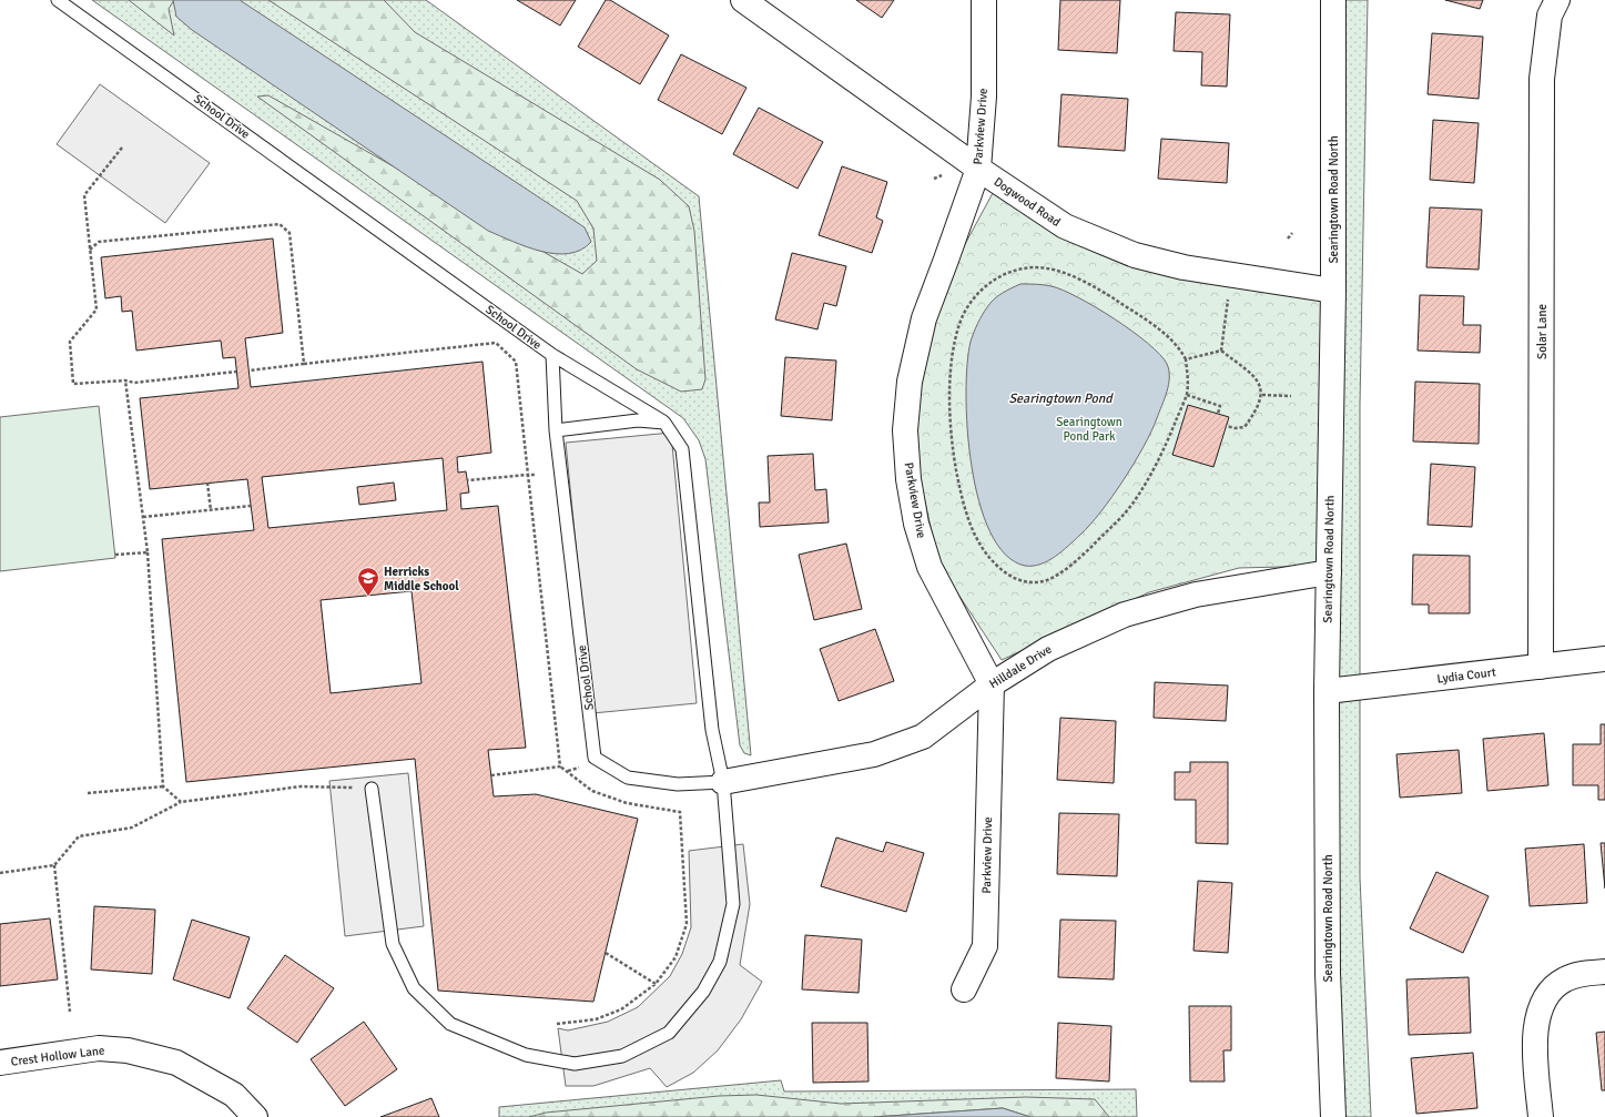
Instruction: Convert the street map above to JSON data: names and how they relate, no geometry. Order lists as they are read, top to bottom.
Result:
{
  "streets": {
    "street": [
      "Parkview Drive",
      "Searingtown Road North",
      "Dogwood Road",
      "Solar Lane",
      "Hilldale Drive",
      "Lydia Court",
      "Crest Hollow Lane"
    ],
    "lane": ["School Drive"]
  },
  "crossings": [
    ["School Drive", "Hilldale Drive"],
    ["Parkview Drive", "Dogwood Road"],
    ["Parkview Drive", "Hilldale Drive"],
    ["Searingtown Road North", "Dogwood Road"],
    ["Searingtown Road North", "Hilldale Drive"],
    ["Searingtown Road North", "Lydia Court"],
    ["Solar Lane", "Lydia Court"]
  ],
  "water": ["Searingtown Pond"],
  "parks": ["Searingtown Pond Park"],
  "places": {
    "school or university": ["Herricks Middle School"]
  }
}
